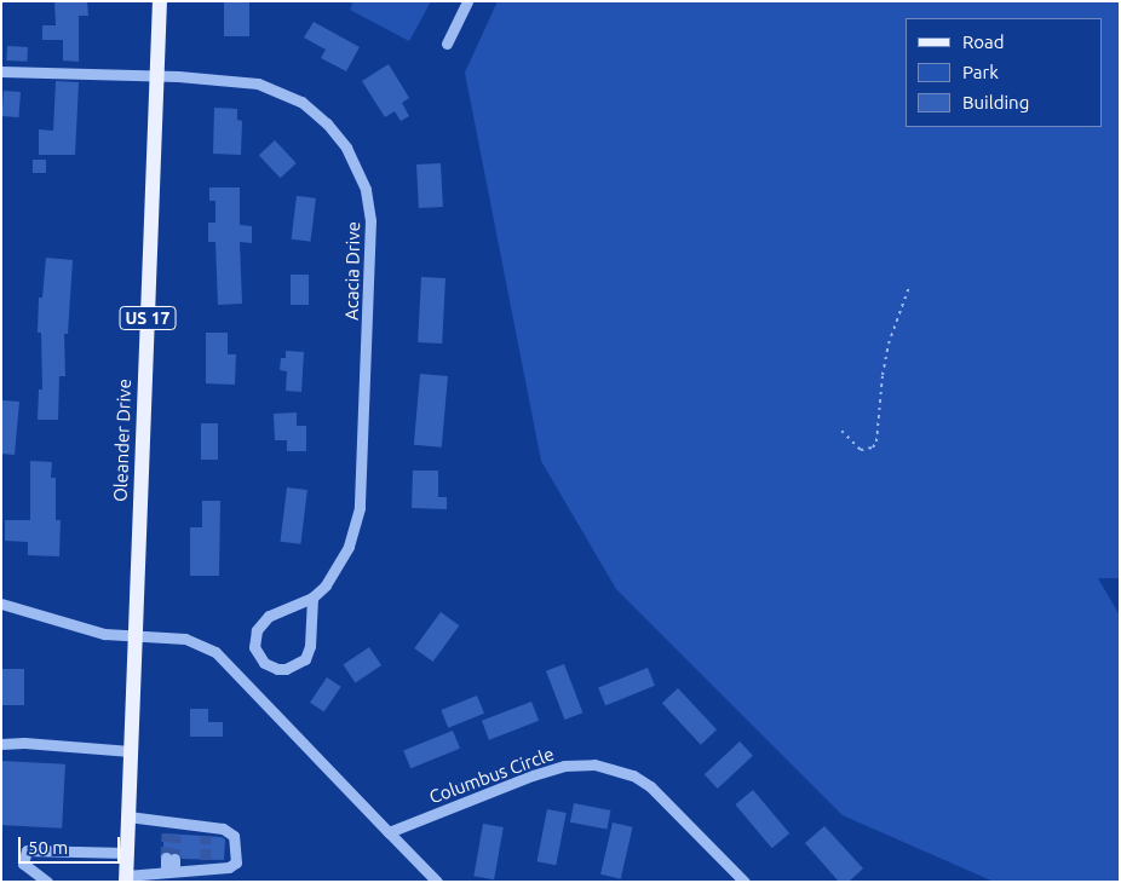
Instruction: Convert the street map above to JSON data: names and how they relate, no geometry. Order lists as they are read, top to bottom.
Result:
{
  "streets": {
    "main road": ["US 17", "Oleander Drive"],
    "street": ["Acacia Drive", "Columbus Circle"]
  },
  "crossings": [
    ["Acacia Drive", "Oleander Drive"]
  ],
  "legend": ["Road", "Park", "Building"],
  "scale_bar": "50 m"
}
